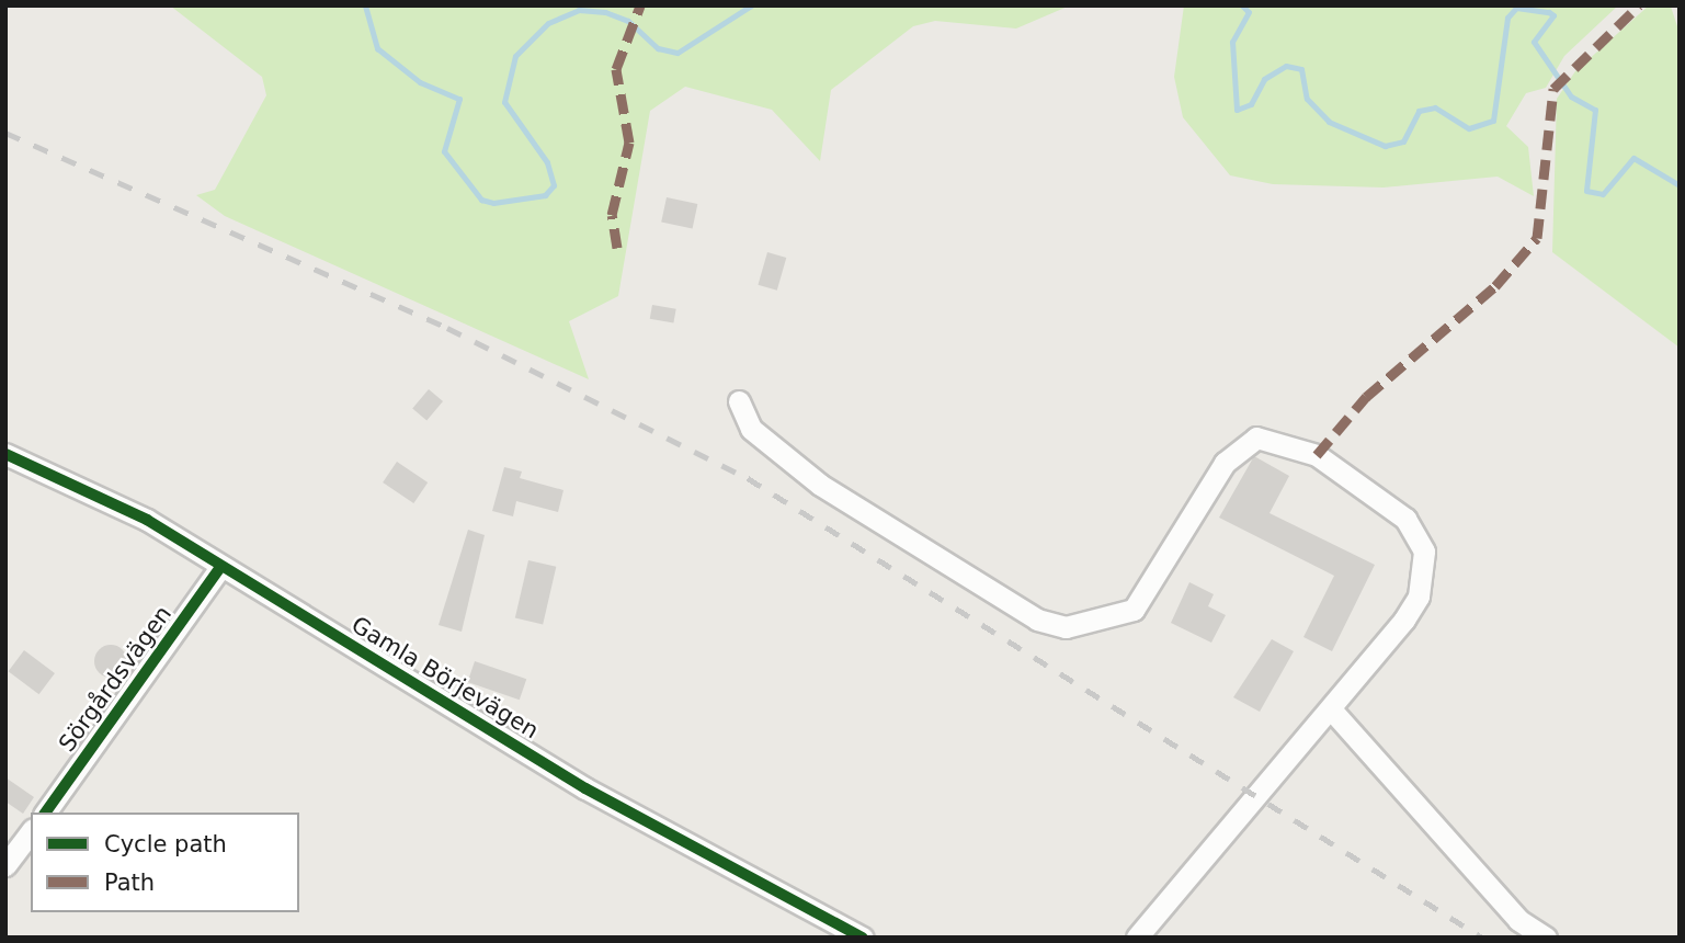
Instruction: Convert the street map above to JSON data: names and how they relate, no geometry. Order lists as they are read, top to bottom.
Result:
{
  "streets": {
    "street": ["Gamla Börjevägen", "Sörgårdsvägen"]
  },
  "crossings": [
    ["Gamla Börjevägen", "Sörgårdsvägen"]
  ],
  "legend": ["Cycle path", "Path"]
}
